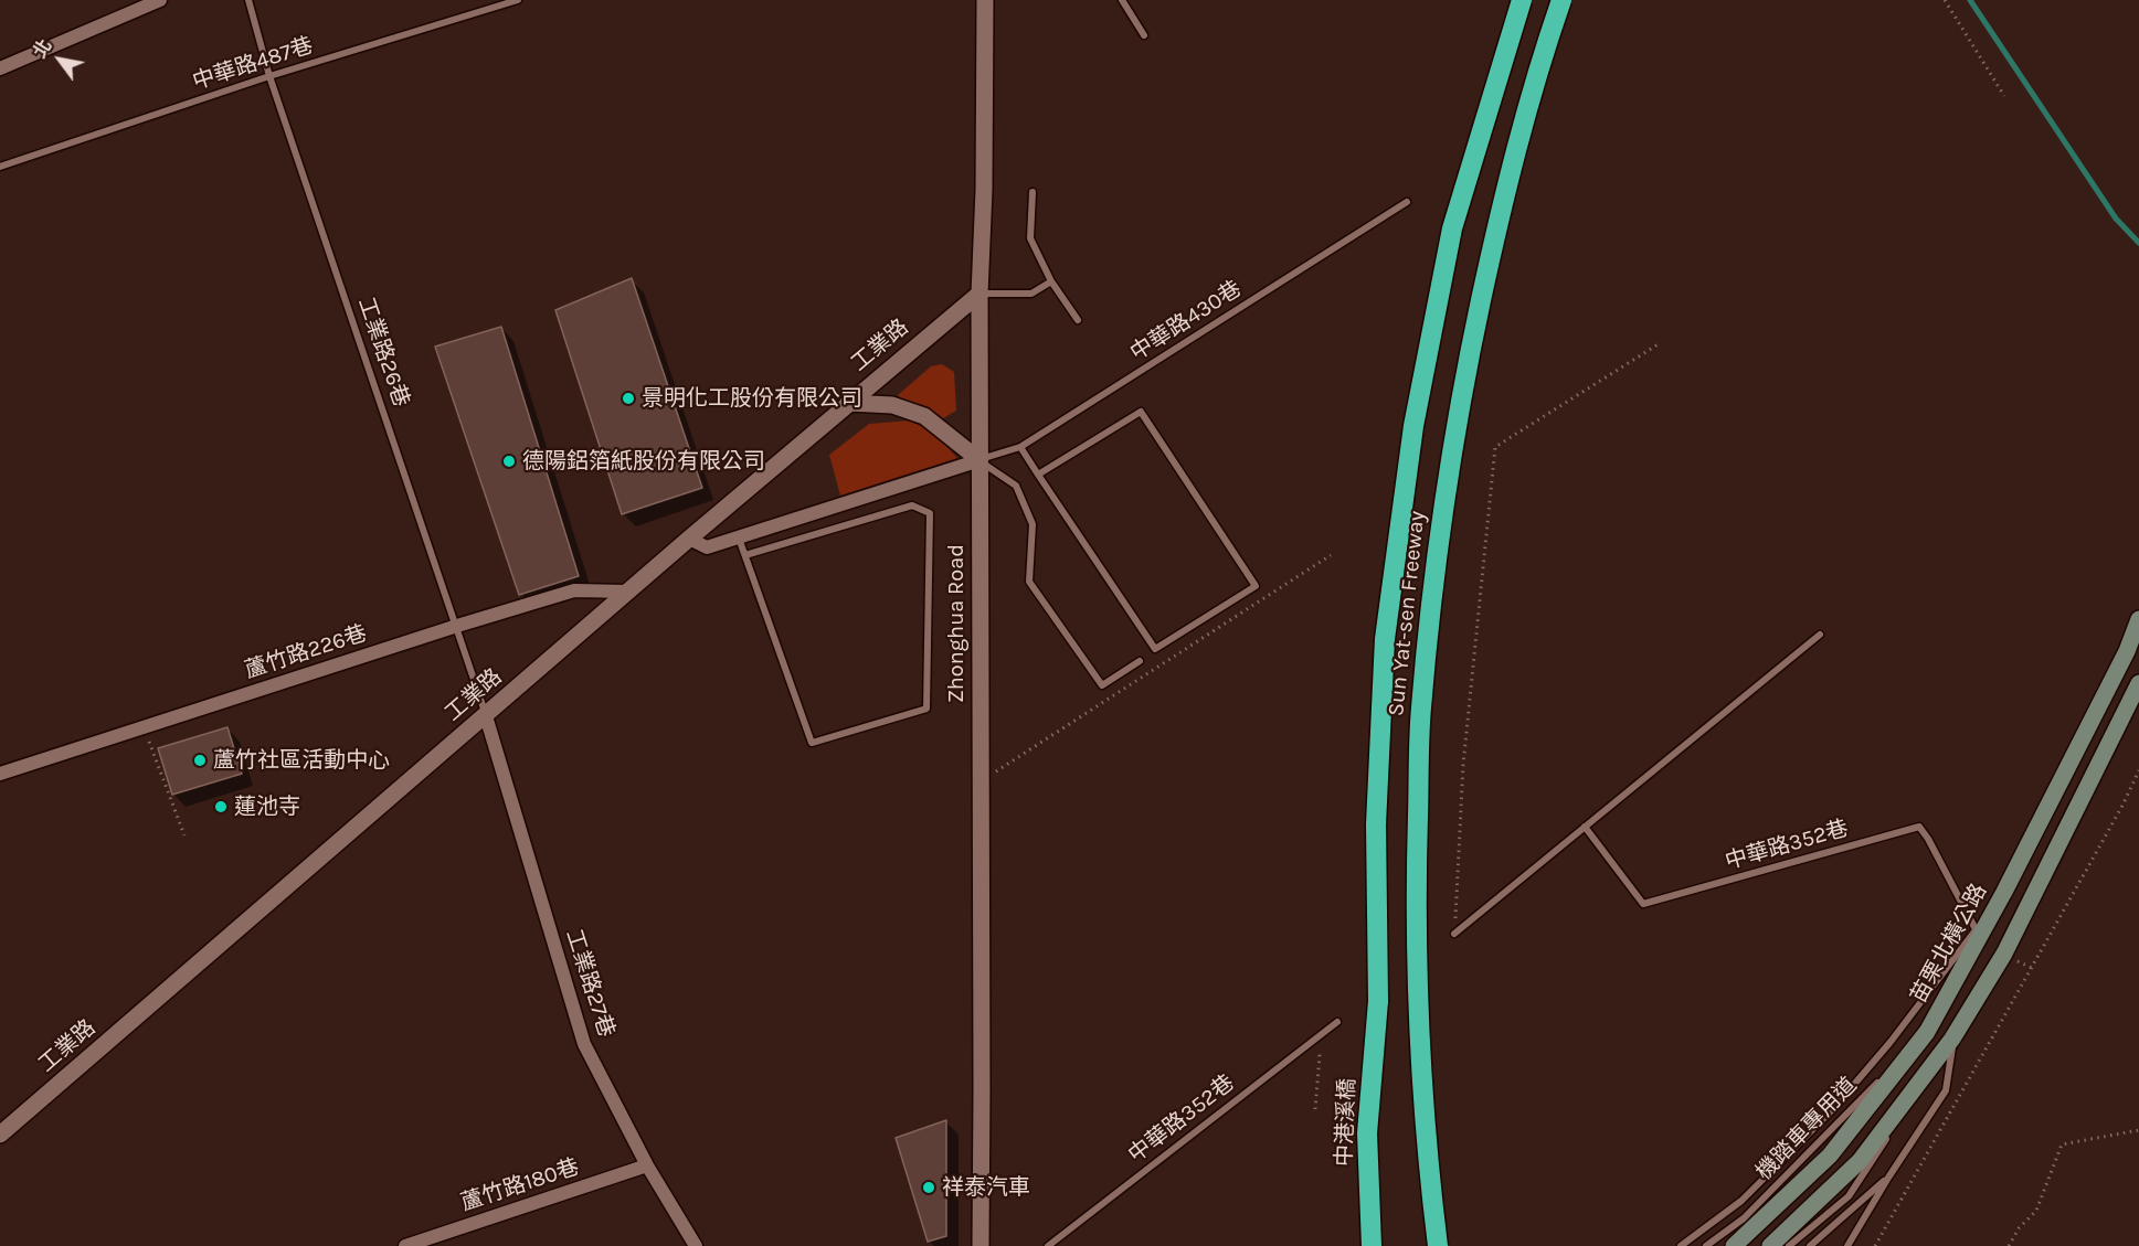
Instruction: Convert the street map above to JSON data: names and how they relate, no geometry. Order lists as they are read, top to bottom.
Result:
{
  "streets": {
    "highway": ["Sun Yat-sen Freeway", "中港溪橋"],
    "main road": ["苗栗北橫公路"],
    "street": [
      "工業路",
      "Zhonghua Road",
      "蘆竹路226巷",
      "工業路27巷",
      "蘆竹路180巷"
    ],
    "lane": [
      "中華路487巷",
      "中華路430巷",
      "工業路26巷",
      "中華路352巷",
      "機踏車專用道"
    ]
  },
  "crossings": [
    ["中華路487巷", "工業路26巷"],
    ["中華路430巷", "Zhonghua Road"],
    ["工業路", "工業路26巷"],
    ["工業路", "Zhonghua Road"],
    ["工業路", "蘆竹路226巷"],
    ["工業路", "工業路27巷"],
    ["工業路26巷", "蘆竹路226巷"],
    ["工業路26巷", "工業路27巷"],
    ["Sun Yat-sen Freeway", "中港溪橋"],
    ["苗栗北橫公路", "機踏車專用道"],
    ["工業路27巷", "蘆竹路180巷"]
  ],
  "places": [
    "景明化工股份有限公司",
    "德陽鋁箔紙股份有限公司",
    "蘆竹社區活動中心",
    "蓮池寺",
    "祥泰汽車"
  ],
  "north": "top left"
}
